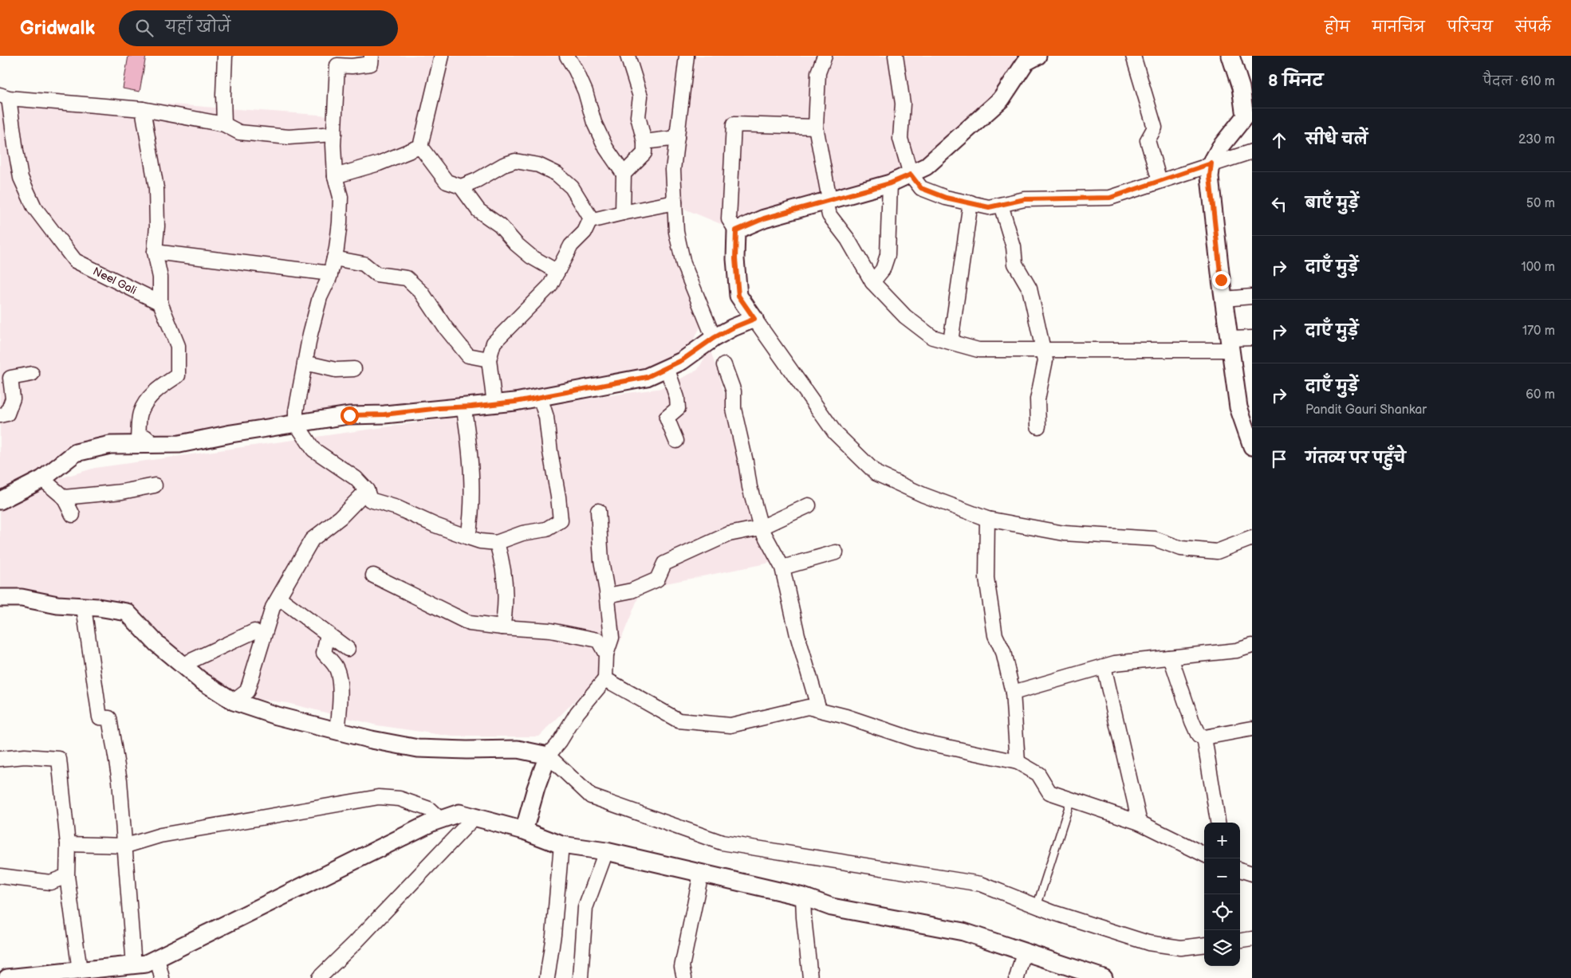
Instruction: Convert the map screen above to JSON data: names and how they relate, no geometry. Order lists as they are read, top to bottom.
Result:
{
  "streets": {
    "street": ["Neel Gali"]
  },
  "page": {
    "header": "Gridwalk",
    "search": "यहाँ खोजें",
    "nav": [
      "होम",
      "मानचित्र",
      "परिचय",
      "संपर्क"
    ],
    "heading": ["8 मिनट", "पैदल · 610 m"],
    "list": [
      ["सीधे चलें", "230 m"],
      ["बाएँ मुड़ें", "50 m"],
      ["दाएँ मुड़ें", "100 m"],
      ["दाएँ मुड़ें", "170 m"],
      ["दाएँ मुड़ें", "Pandit Gauri Shankar", "60 m"],
      "गंतव्य पर पहुँचे"
    ],
    "map_buttons": ["+", "−"]
  }
}
